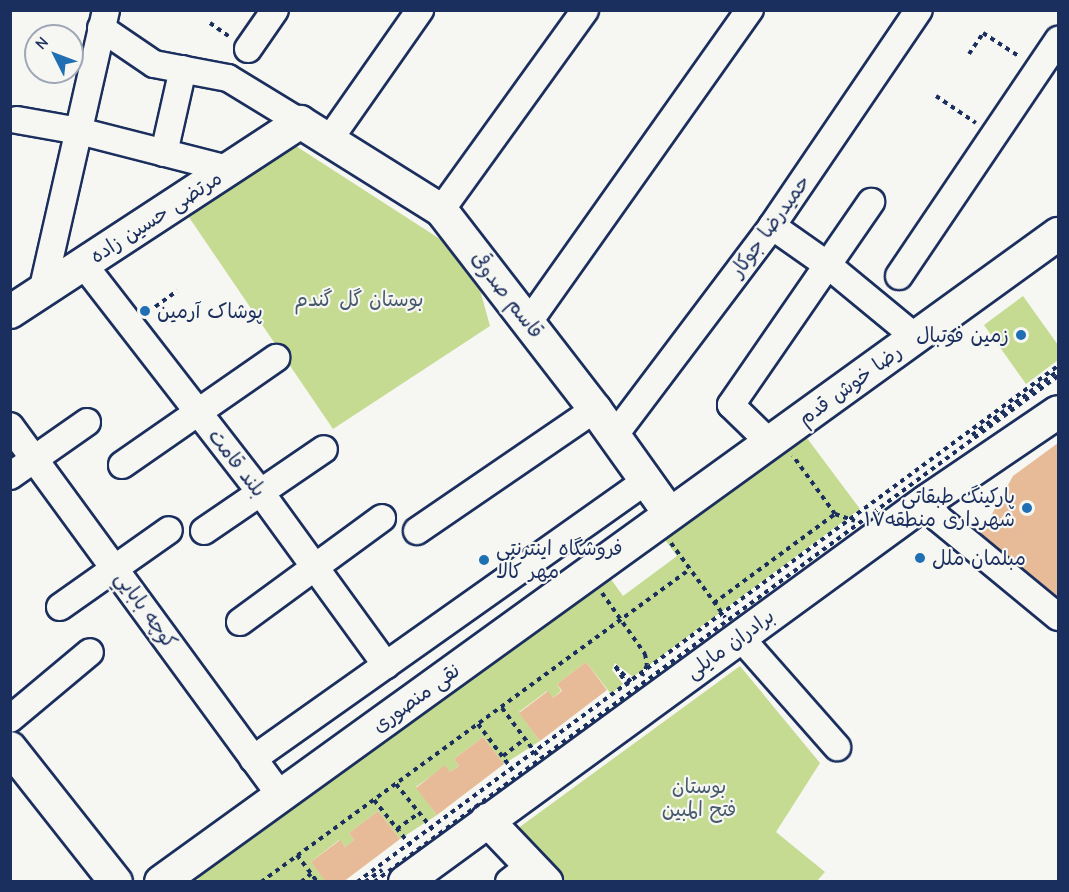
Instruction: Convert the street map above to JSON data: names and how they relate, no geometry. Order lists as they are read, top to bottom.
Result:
{
  "streets": {
    "street": [
      "مرتضی حسین زاده",
      "حمیدرضا جوکار",
      "قاسم صدوقی",
      "رضا خوش قدم",
      "بلند قامت",
      "كوچه بابايي",
      "برادران مایلی",
      "نقی منصوری"
    ]
  },
  "crossings": [
    ["مرتضی حسین زاده", "قاسم صدوقی"],
    ["مرتضی حسین زاده", "بلند قامت"],
    ["حمیدرضا جوکار", "قاسم صدوقی"],
    ["قاسم صدوقی", "رضا خوش قدم"],
    ["قاسم صدوقی", "نقی منصوری"],
    ["رضا خوش قدم", "نقی منصوری"],
    ["كوچه بابايي", "نقی منصوری"]
  ],
  "parks": ["بوستان گل گندم", "بوستان فتح المبین"],
  "places": [
    "پوشاک آرمین",
    "زمین فوتبال",
    "پارکینگ طبقاتی شهرداری منطقه۱۷",
    "مبلمان ملل",
    "فروشگاه اینترنتی مهر کالا"
  ],
  "north": "top left"
}
